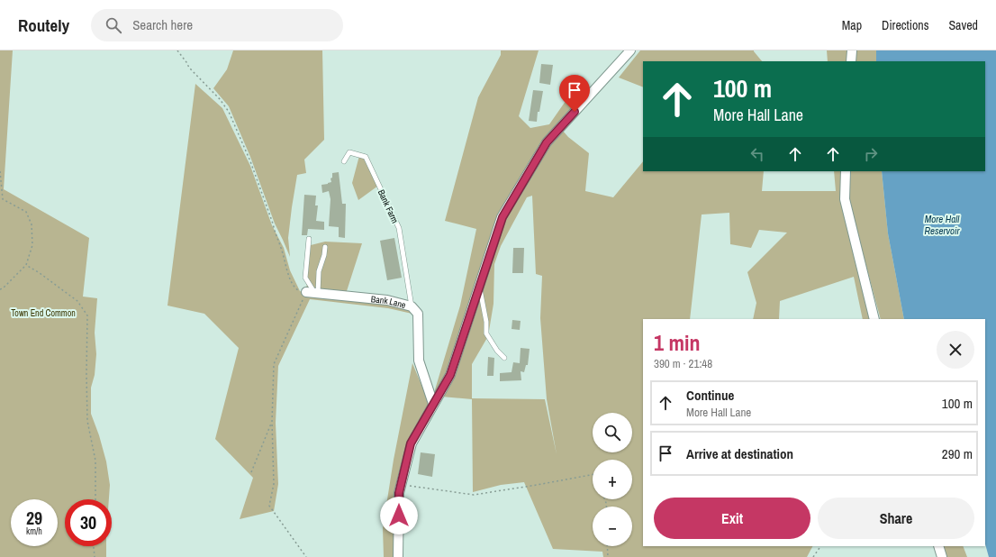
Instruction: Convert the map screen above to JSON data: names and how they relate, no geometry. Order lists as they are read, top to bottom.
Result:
{
  "streets": {
    "street": ["Bank Lane"],
    "lane": ["Bank Farm"]
  },
  "crossings": [
    ["Bank Farm", "Bank Lane"]
  ],
  "water": ["More Hall Reservoir"],
  "parks": ["Town End Common"],
  "page": {
    "header": "Routely",
    "search": "Search here",
    "nav": ["Map", "Directions", "Saved"],
    "turn": ["100 m", "More Hall Lane"],
    "heading": ["1 min", "390 m · 21:48"],
    "list": [
      {
        "name": "Continue",
        "note": "More Hall Lane",
        "value": "100 m"
      },
      {
        "name": "Arrive at destination",
        "value": "290 m"
      }
    ],
    "map_buttons": ["+", "−"],
    "buttons": ["Exit", "Share"],
    "speed": "29 km/h",
    "limit": "30"
  }
}
